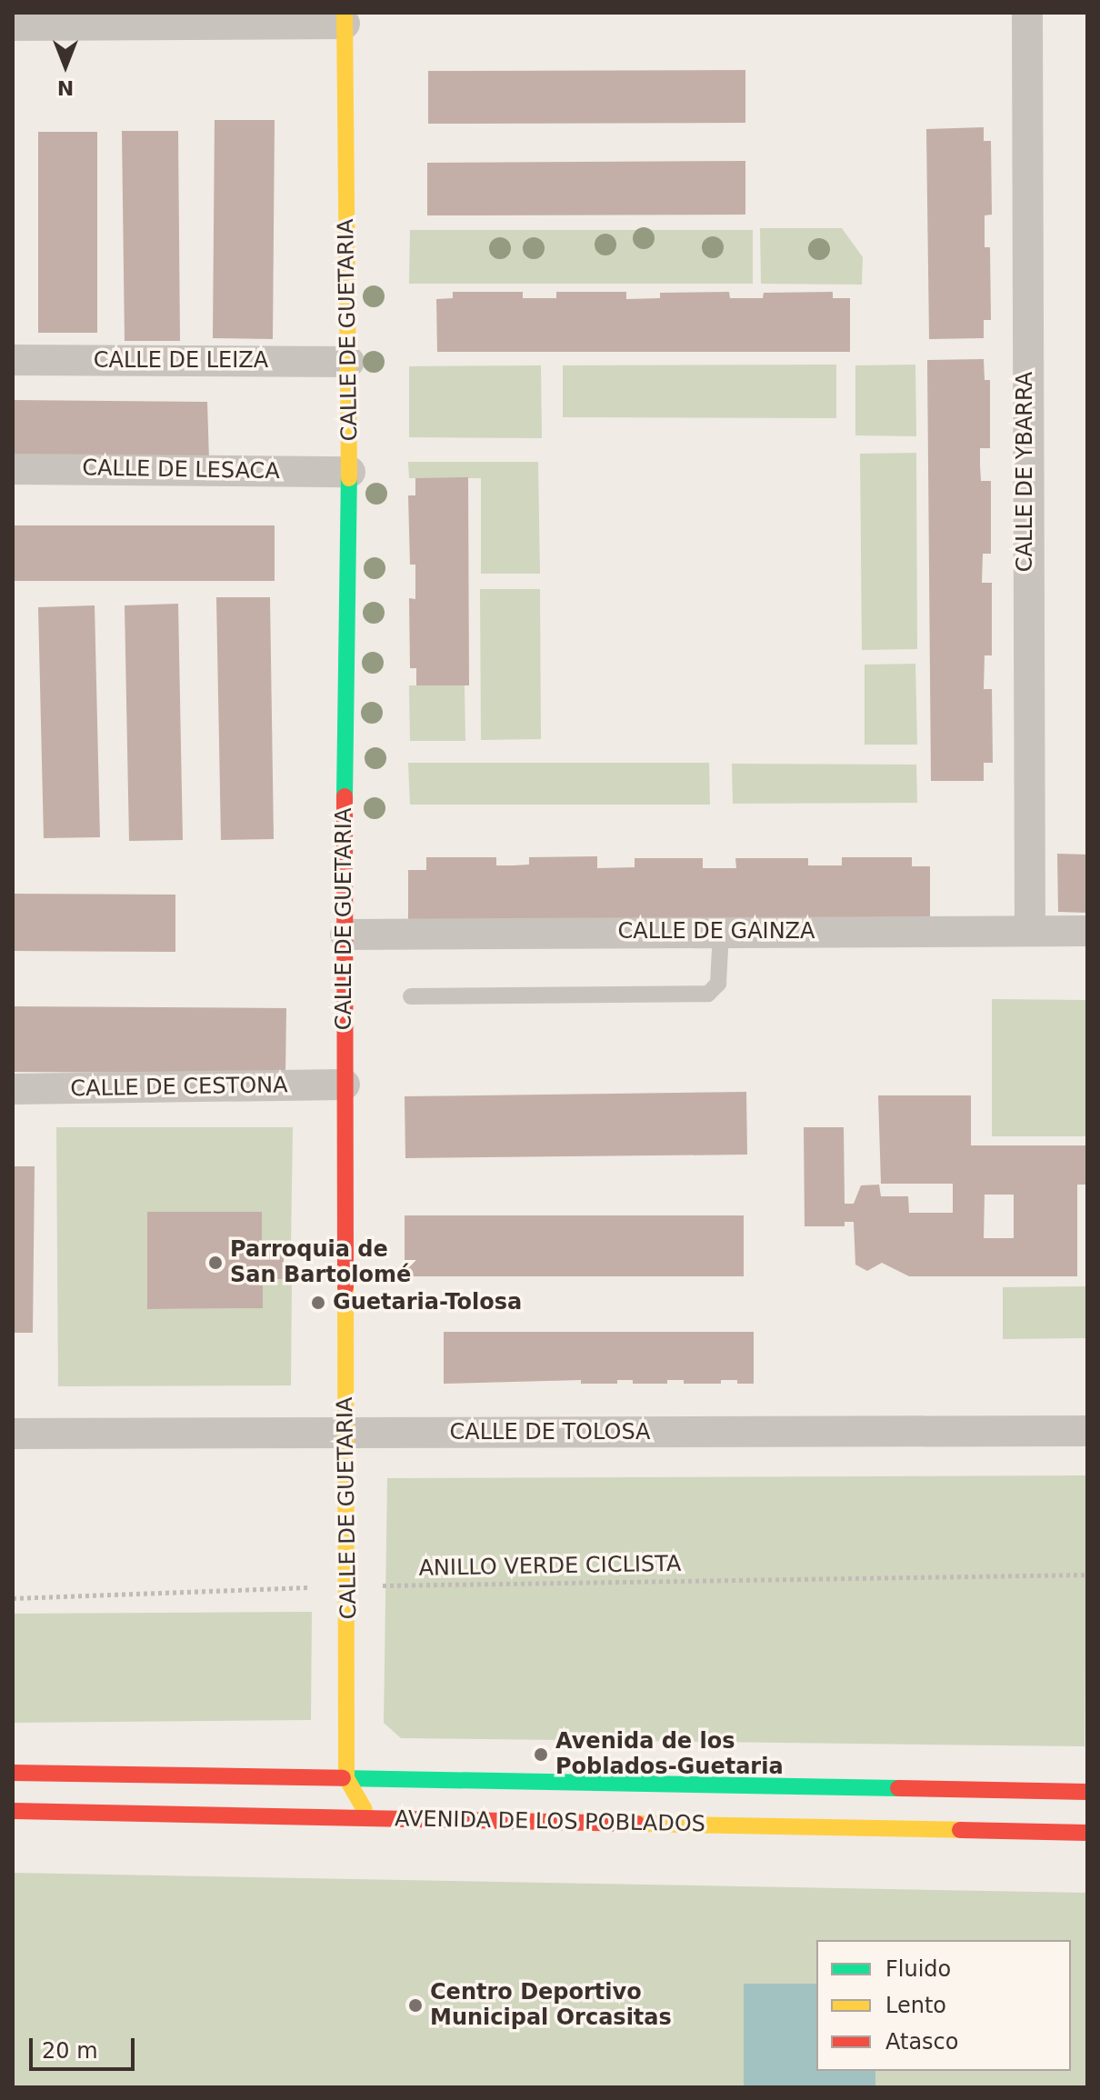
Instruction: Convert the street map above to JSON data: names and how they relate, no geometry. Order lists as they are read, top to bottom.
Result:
{
  "streets": {
    "main road": ["CALLE DE GUETARIA", "AVENIDA DE LOS POBLADOS"],
    "street": [
      "CALLE DE LEIZA",
      "CALLE DE LESACA",
      "CALLE DE YBARRA",
      "CALLE DE GAINZA",
      "CALLE DE CESTONA",
      "CALLE DE TOLOSA"
    ],
    "path": ["ANILLO VERDE CICLISTA"]
  },
  "crossings": [
    ["CALLE DE GUETARIA", "CALLE DE LEIZA"],
    ["CALLE DE GUETARIA", "CALLE DE LESACA"],
    ["CALLE DE GUETARIA", "CALLE DE GAINZA"],
    ["CALLE DE GUETARIA", "CALLE DE CESTONA"],
    ["CALLE DE GUETARIA", "CALLE DE TOLOSA"],
    ["CALLE DE GUETARIA", "ANILLO VERDE CICLISTA"],
    ["CALLE DE GUETARIA", "AVENIDA DE LOS POBLADOS"],
    ["CALLE DE YBARRA", "CALLE DE GAINZA"]
  ],
  "places": [
    "Parroquia de San Bartolomé",
    "Guetaria-Tolosa",
    "Avenida de los Poblados-Guetaria",
    "Centro Deportivo Municipal Orcasitas"
  ],
  "legend": ["Fluido", "Lento", "Atasco"],
  "scale_bar": "20 m",
  "north": "bottom"
}
